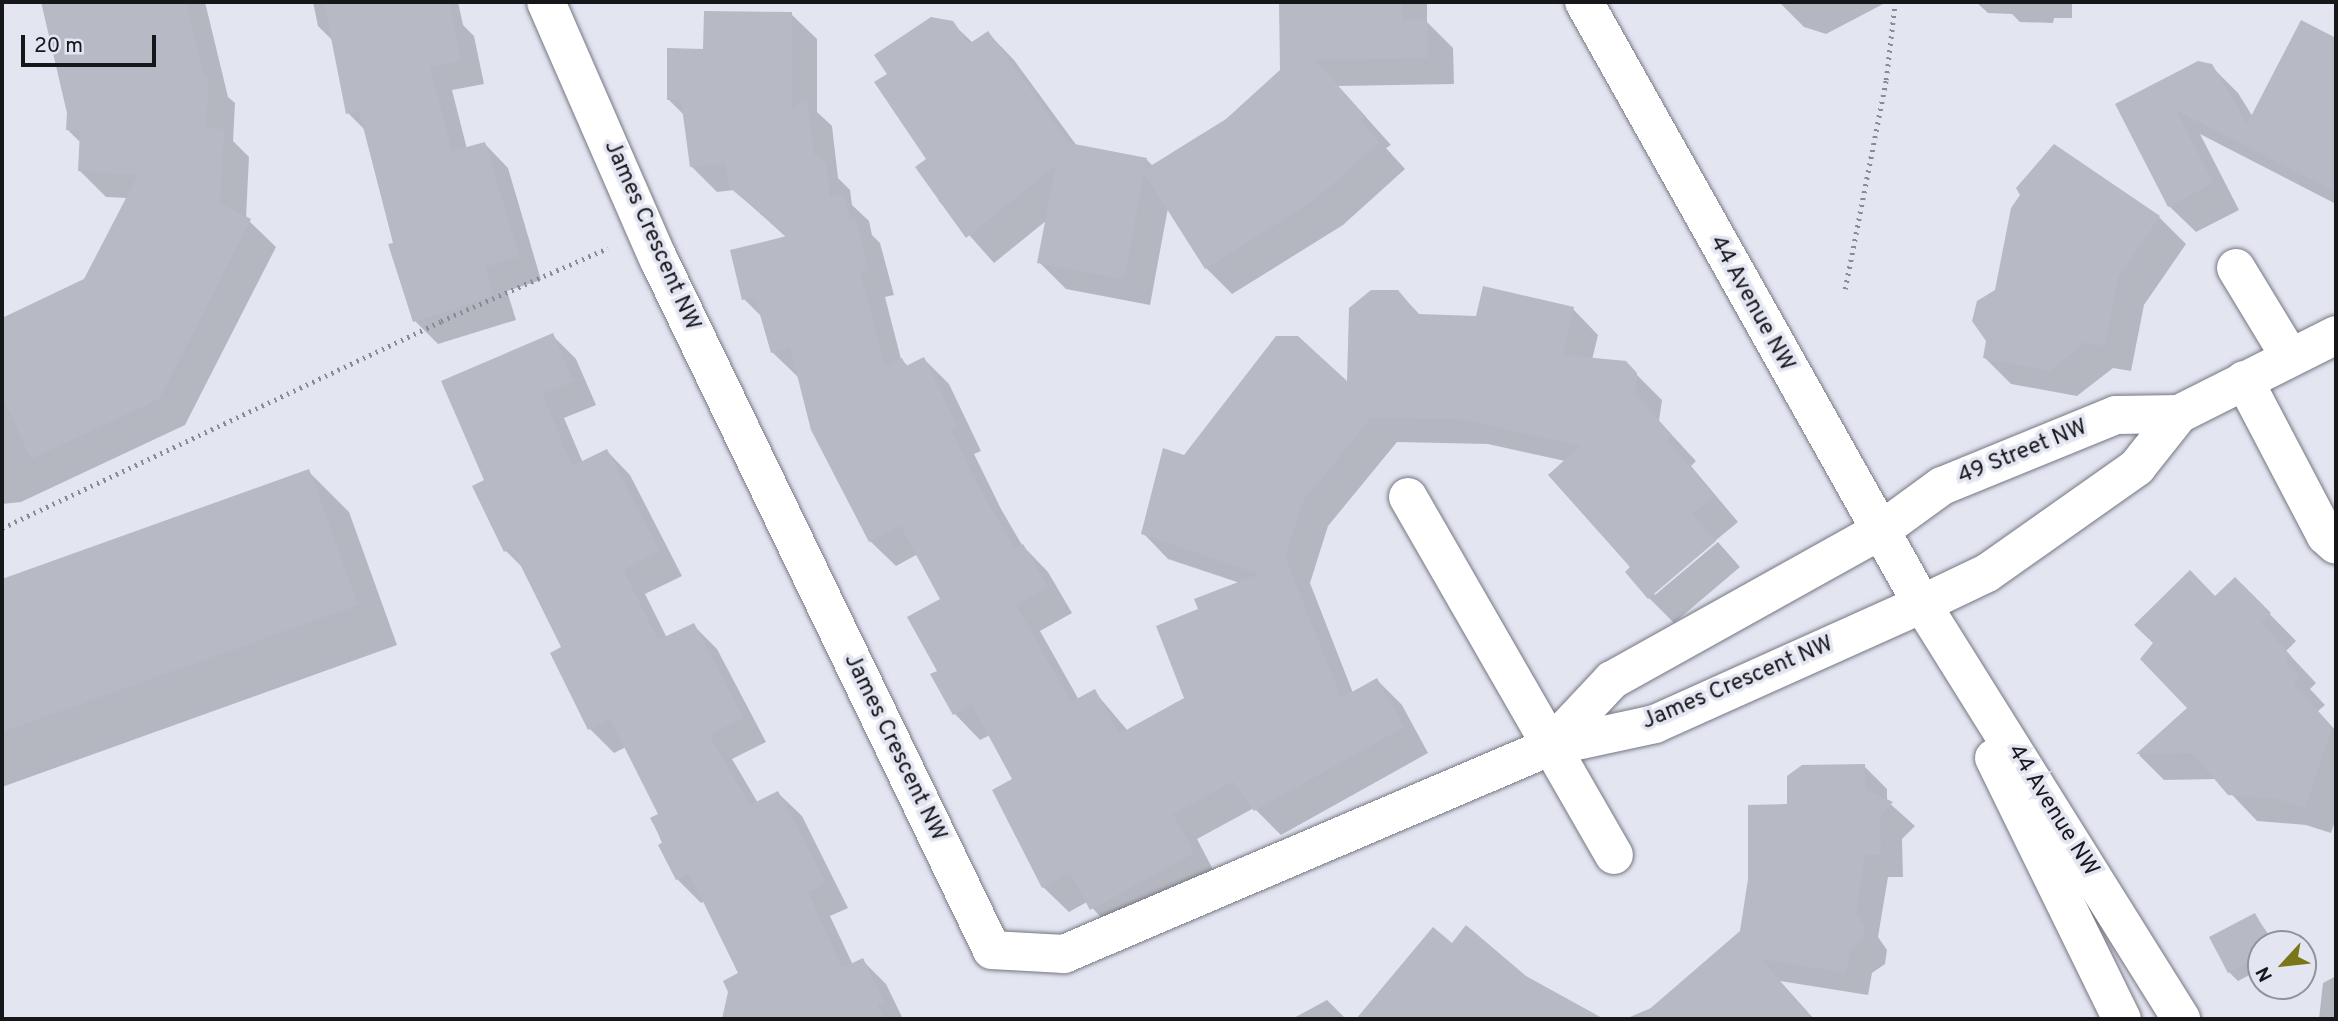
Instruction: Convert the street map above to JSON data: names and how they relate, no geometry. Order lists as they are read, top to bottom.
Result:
{
  "streets": {
    "street": ["James Crescent NW", "44 Avenue NW", "49 Street NW"]
  },
  "crossings": [
    ["James Crescent NW", "44 Avenue NW"],
    ["James Crescent NW", "49 Street NW"],
    ["44 Avenue NW", "49 Street NW"]
  ],
  "scale_bar": "20 m",
  "north": "bottom left"
}
